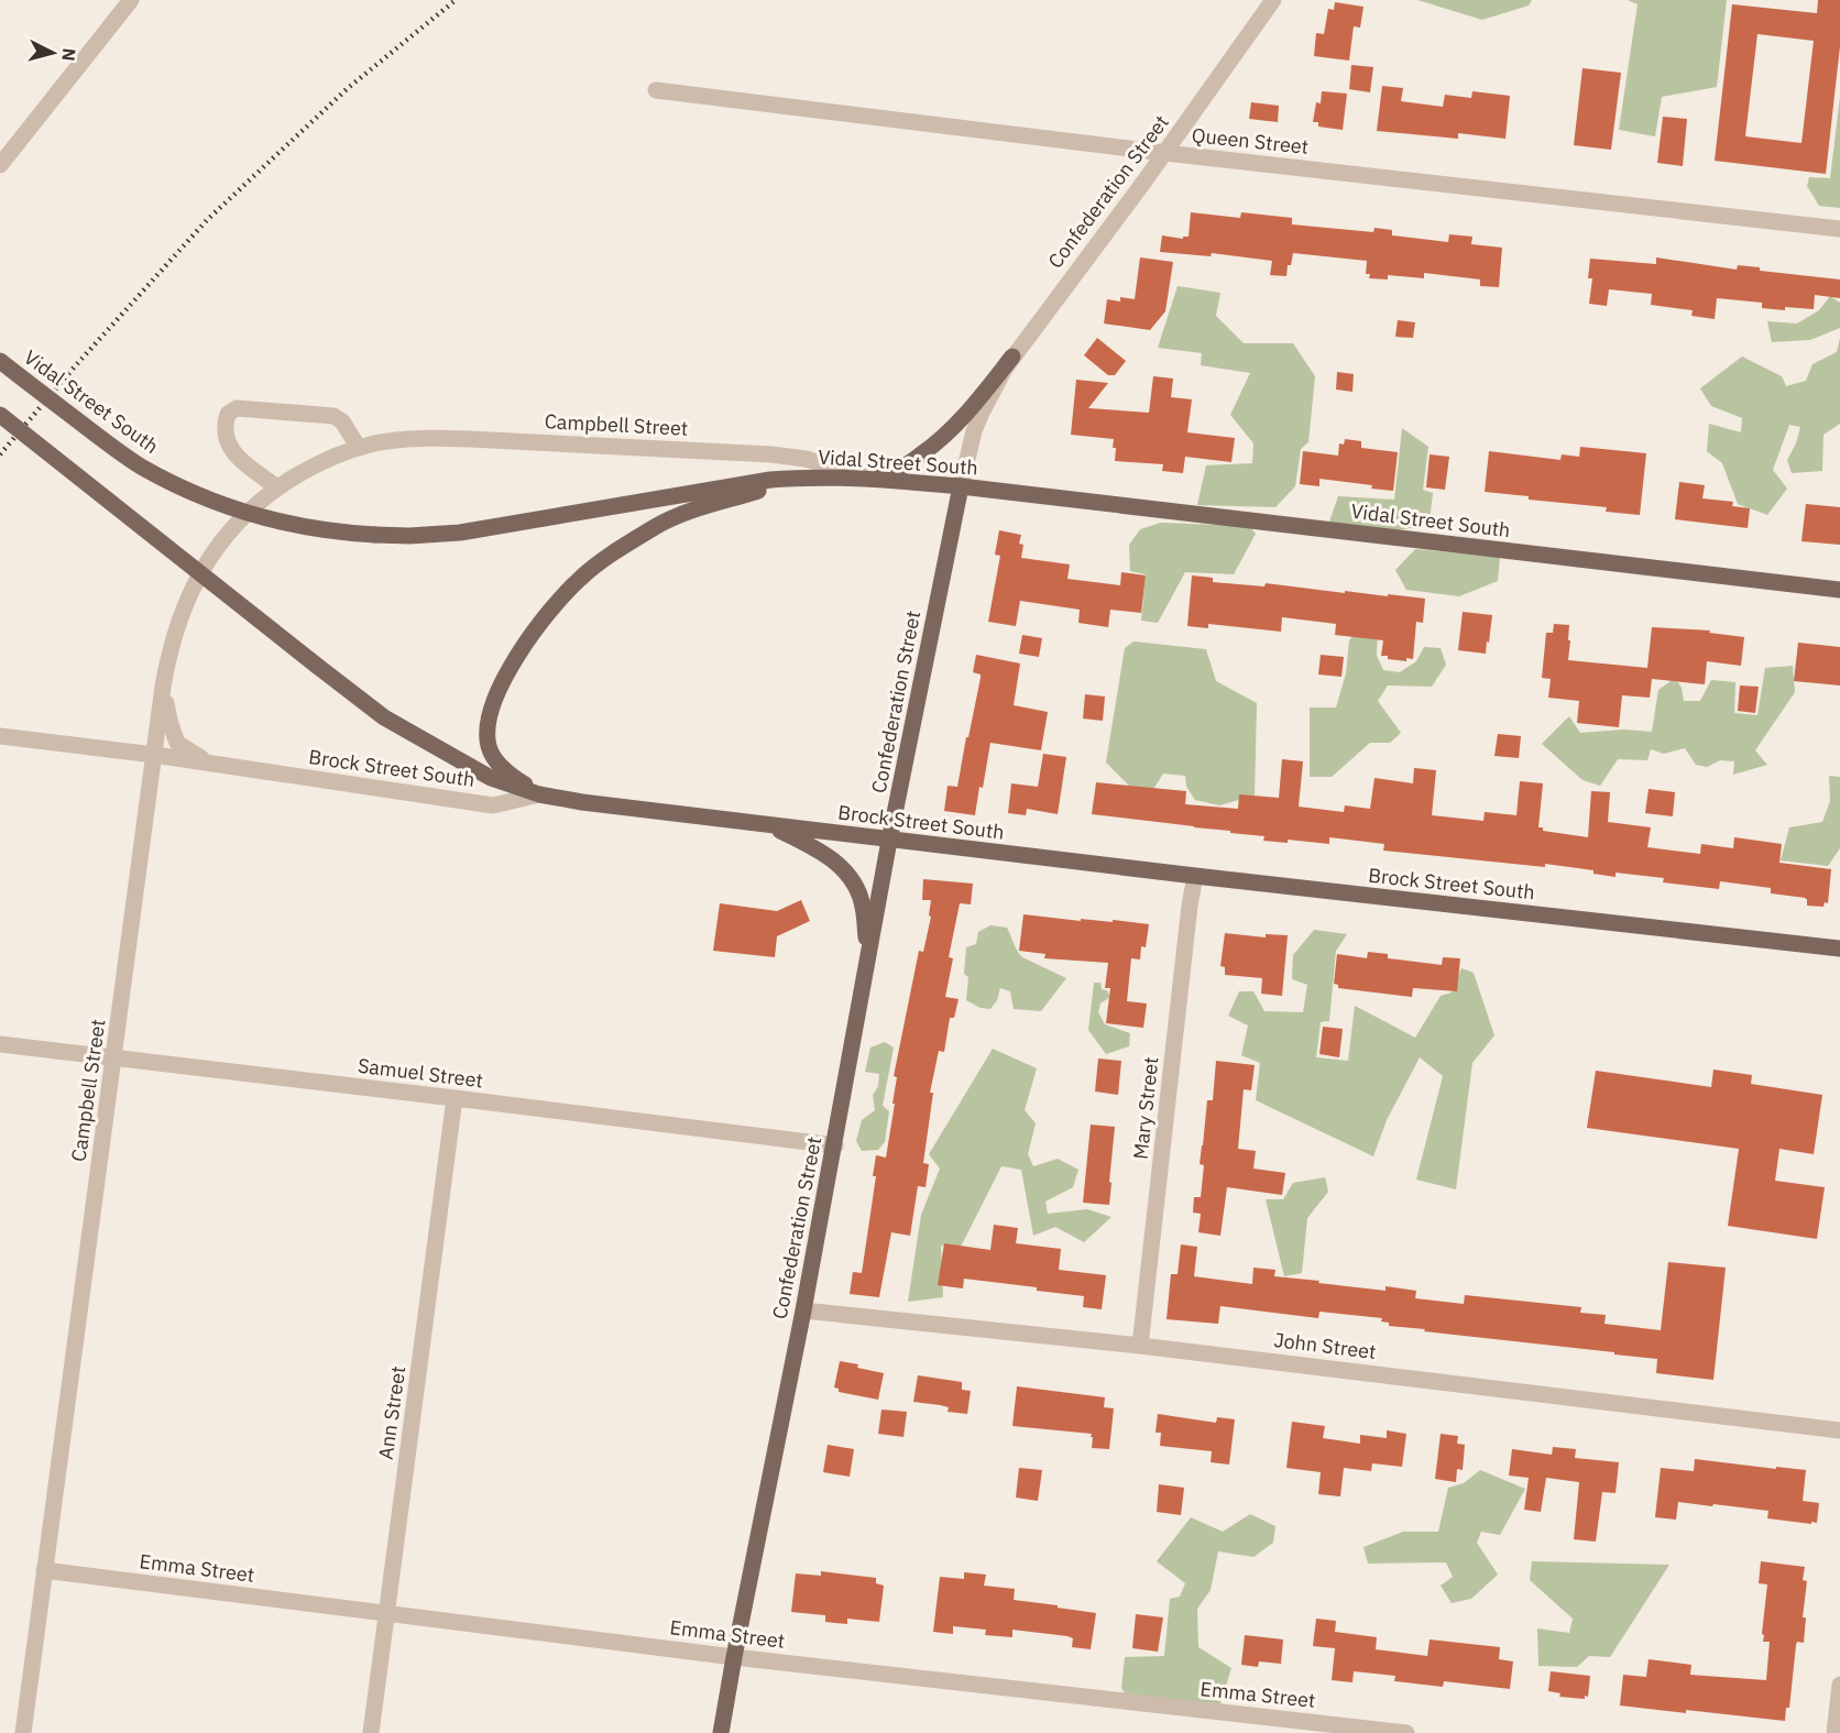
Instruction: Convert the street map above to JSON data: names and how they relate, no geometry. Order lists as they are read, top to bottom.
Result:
{
  "streets": {
    "main road": ["Confederation Street", "Vidal Street South", "Brock Street South"],
    "street": [
      "Queen Street",
      "Campbell Street",
      "Samuel Street",
      "Mary Street",
      "John Street",
      "Ann Street",
      "Emma Street"
    ]
  },
  "crossings": [
    ["Queen Street", "Confederation Street"],
    ["Confederation Street", "Vidal Street South"],
    ["Confederation Street", "Brock Street South"],
    ["Confederation Street", "Samuel Street"],
    ["Confederation Street", "John Street"],
    ["Confederation Street", "Emma Street"],
    ["Vidal Street South", "Campbell Street"],
    ["Campbell Street", "Brock Street South"],
    ["Campbell Street", "Samuel Street"],
    ["Campbell Street", "Emma Street"],
    ["Brock Street South", "Mary Street"],
    ["Samuel Street", "Ann Street"],
    ["Mary Street", "John Street"],
    ["Ann Street", "Emma Street"]
  ],
  "north": "right"
}
